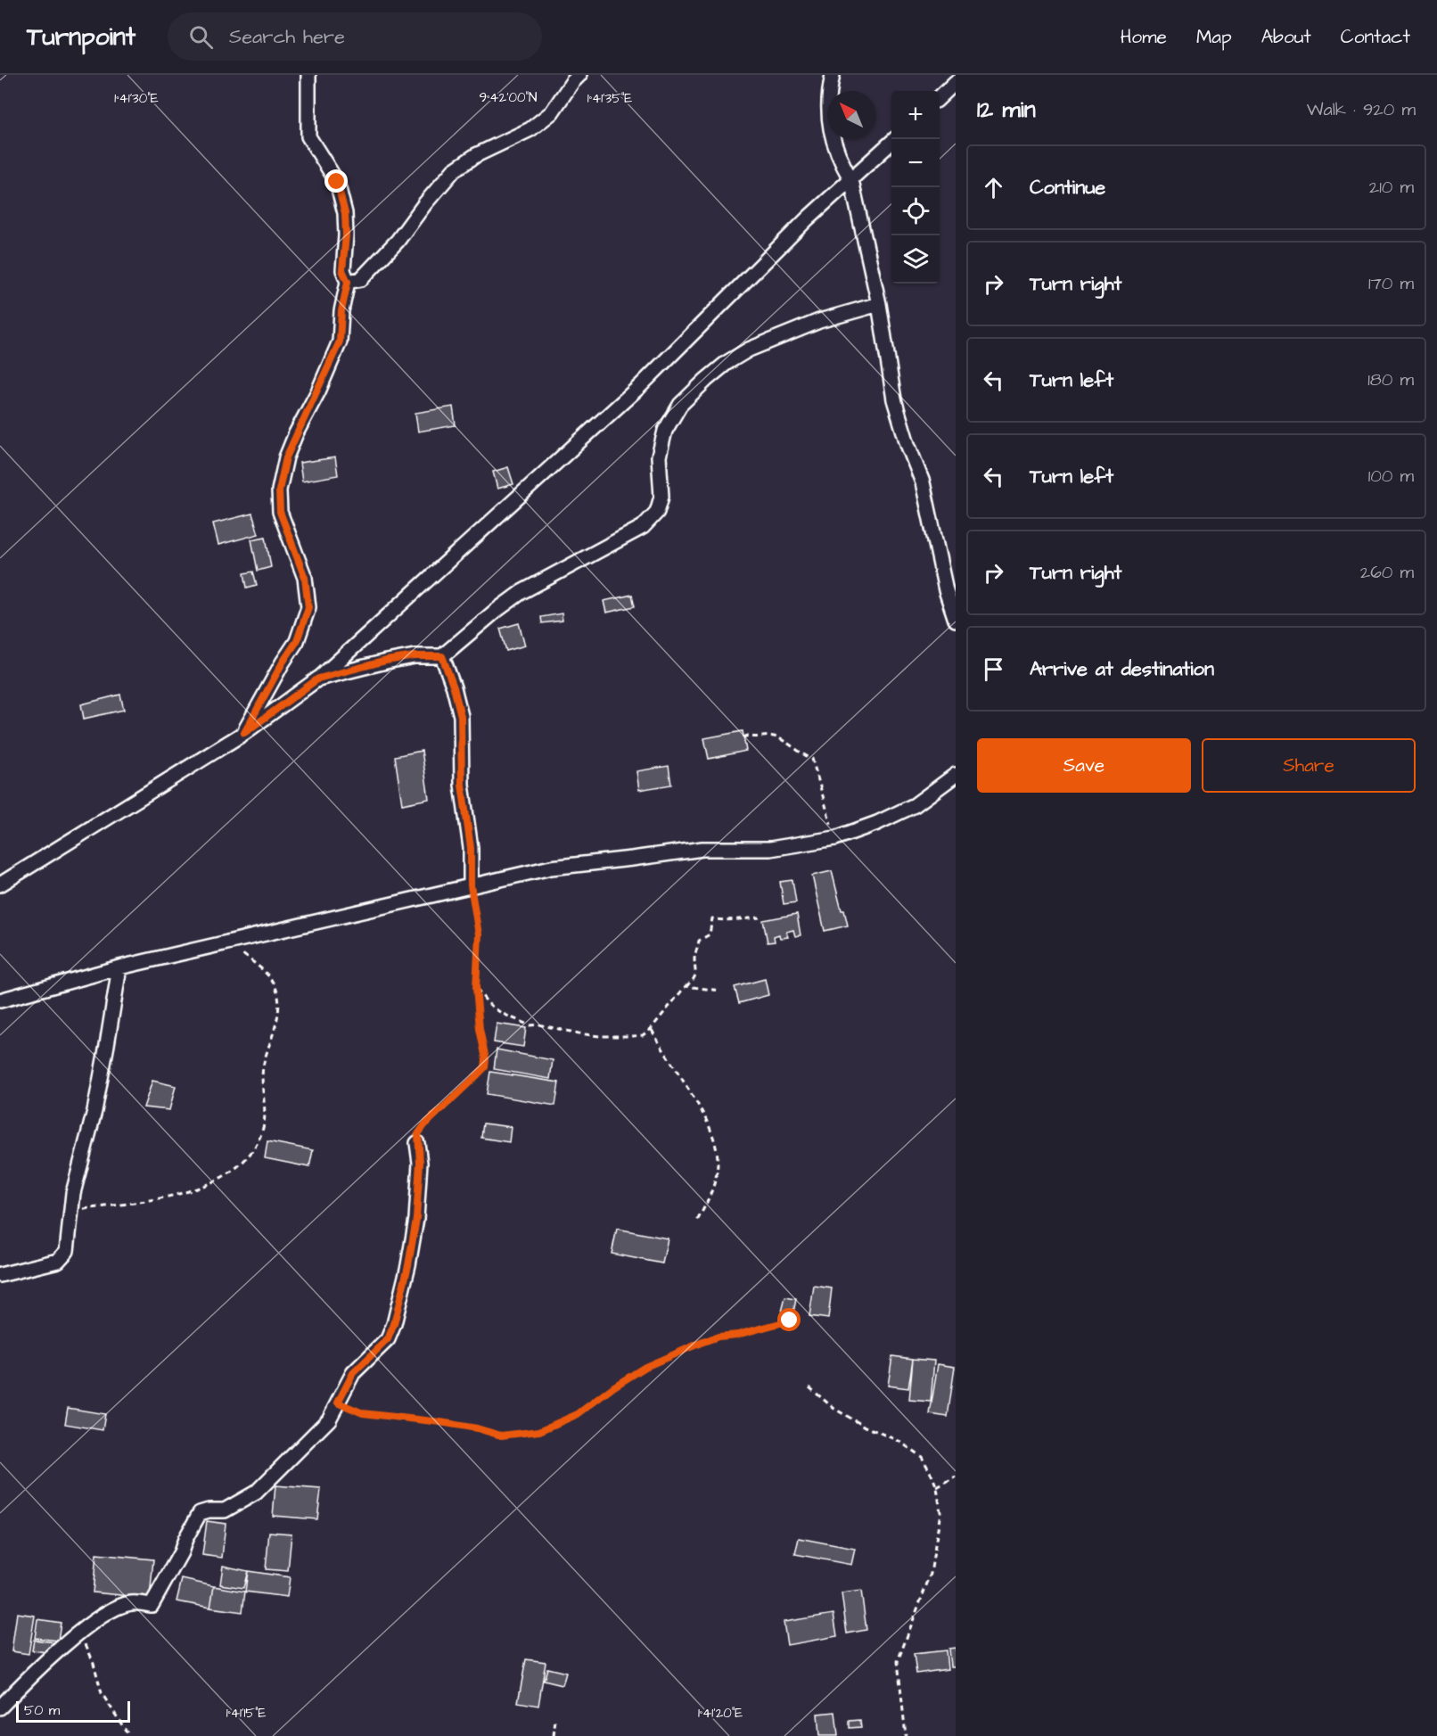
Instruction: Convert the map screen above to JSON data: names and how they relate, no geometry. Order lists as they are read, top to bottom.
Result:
{
  "scale_bar": "50 m",
  "north": "top left",
  "page": {
    "header": "Turnpoint",
    "search": "Search here",
    "nav": [
      "Home",
      "Map",
      "About",
      "Contact"
    ],
    "heading": ["12 min", "Walk · 920 m"],
    "map_buttons": ["+", "−"],
    "list": [
      ["Continue", "210 m"],
      ["Turn right", "170 m"],
      ["Turn left", "180 m"],
      ["Turn left", "100 m"],
      ["Turn right", "260 m"],
      "Arrive at destination"
    ],
    "buttons": ["Save", "Share"],
    "scale": "50 m"
  },
  "coordinates": [
    "9°42'00\"N",
    "1°41'35\"E",
    "1°41'30\"E",
    "1°41'15\"E",
    "1°41'20\"E"
  ]
}
